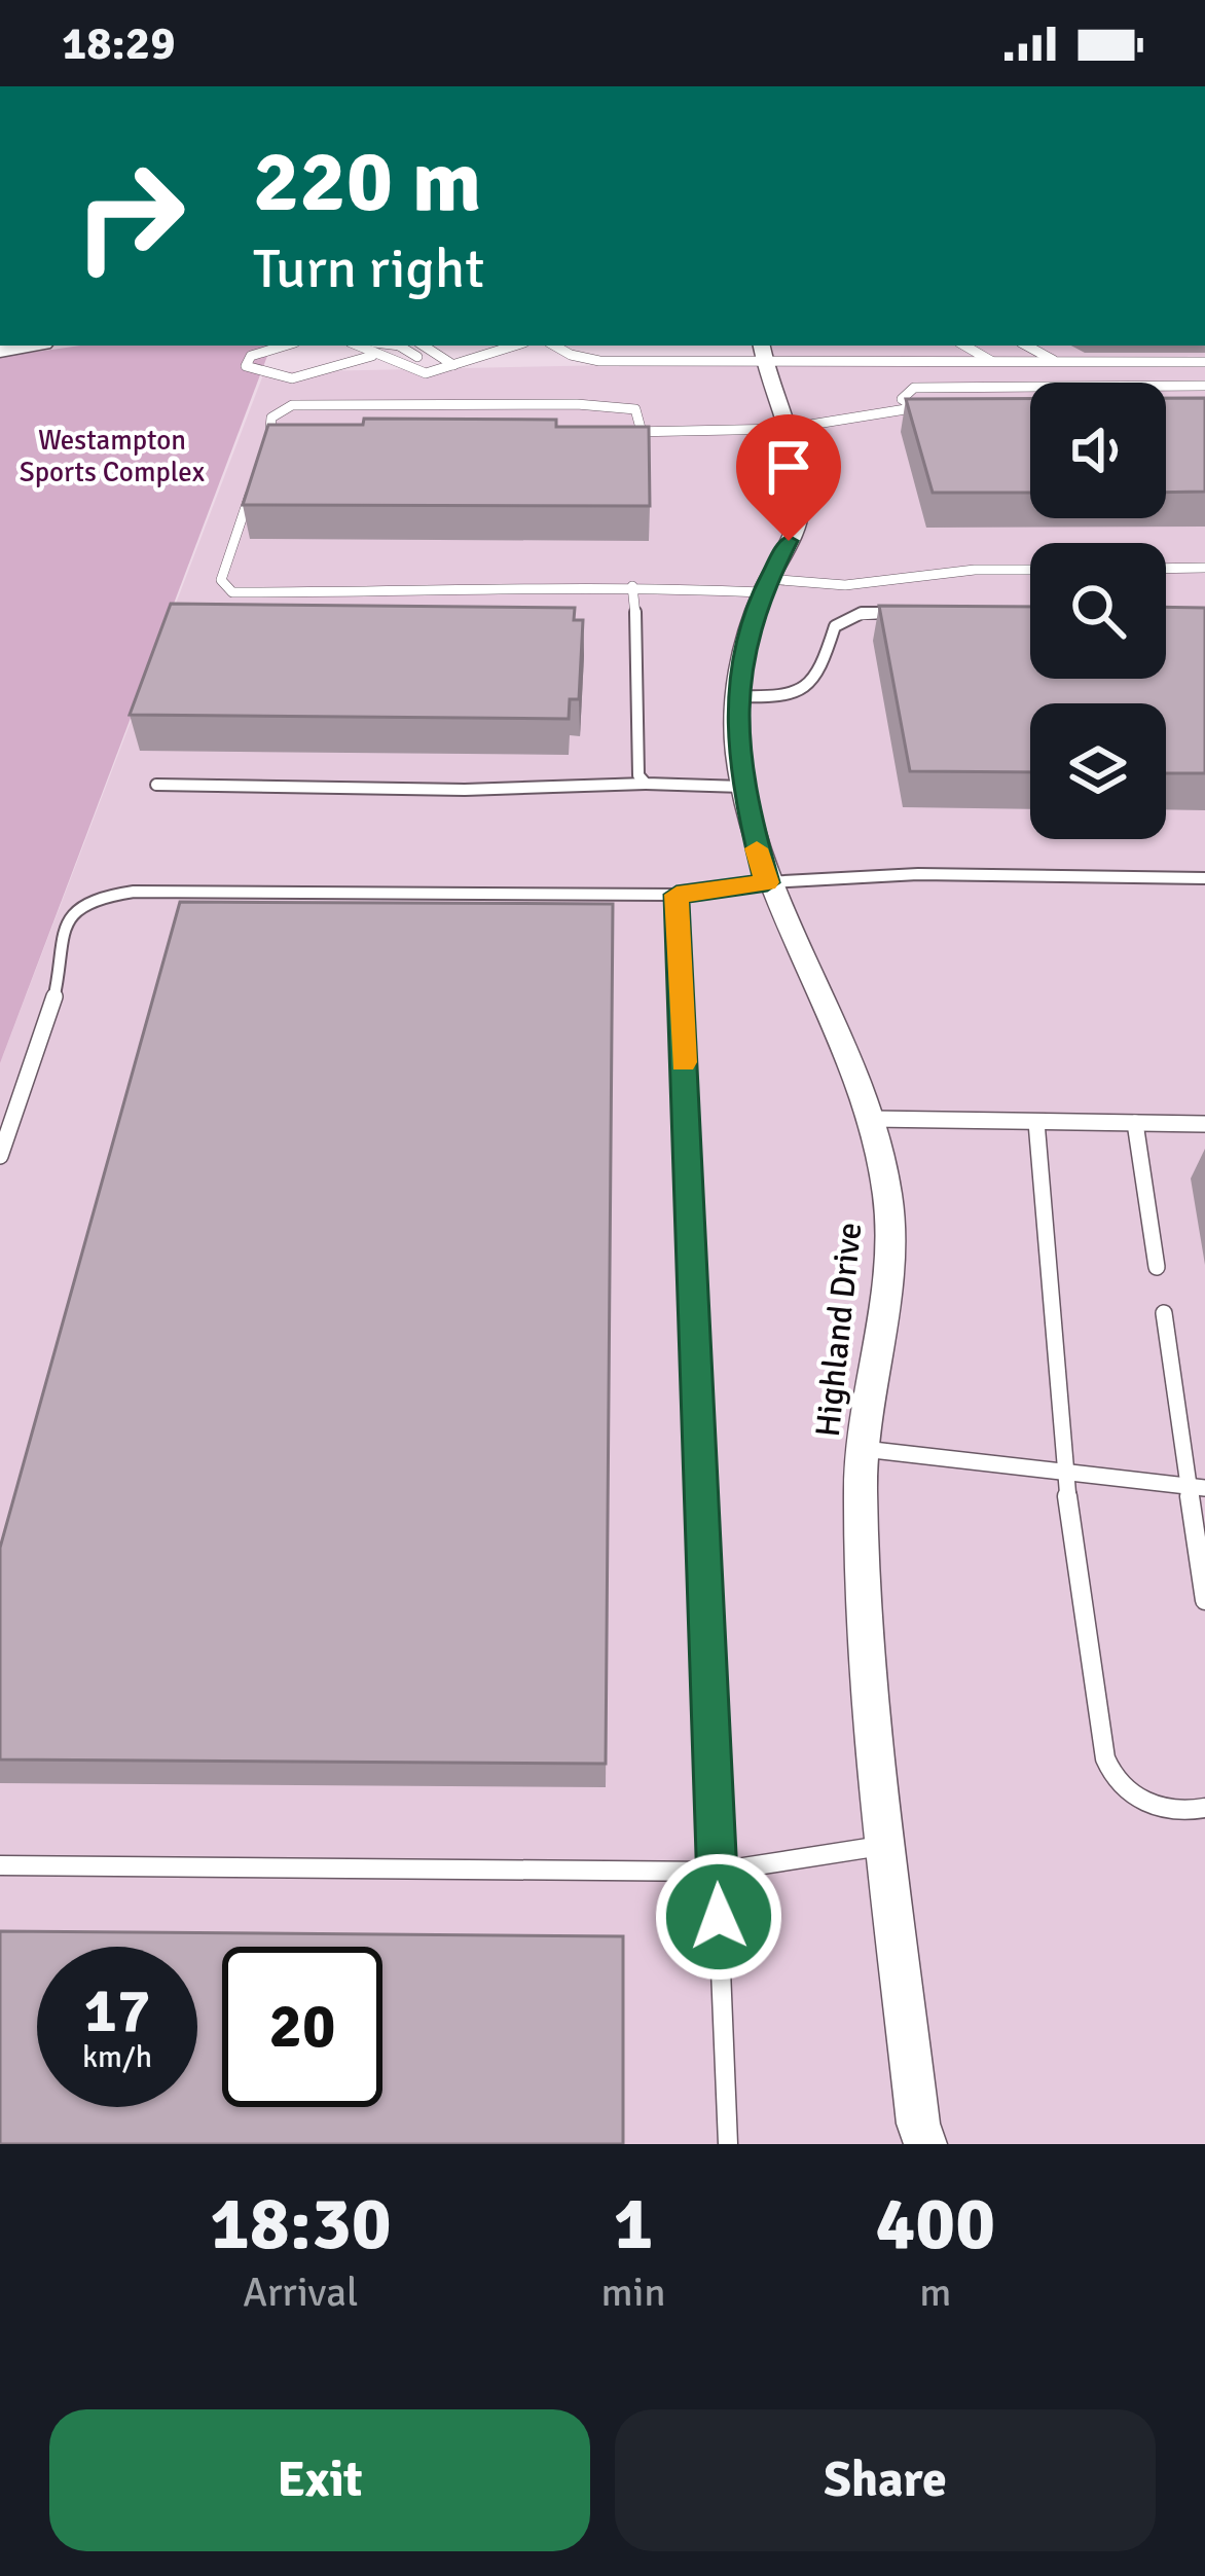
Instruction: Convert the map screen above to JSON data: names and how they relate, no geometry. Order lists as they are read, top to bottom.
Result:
{
  "streets": {
    "street": ["Highland Drive"]
  },
  "parks": ["Westampton Sports Complex"],
  "page": {
    "status": "18:29",
    "turn": ["220 m", "Turn right"],
    "speed": "17 km/h",
    "limit": "20",
    "eta": [
      "18:30",
      "Arrival",
      "1",
      "min",
      "400",
      "m"
    ],
    "buttons": ["Exit", "Share"]
  }
}
